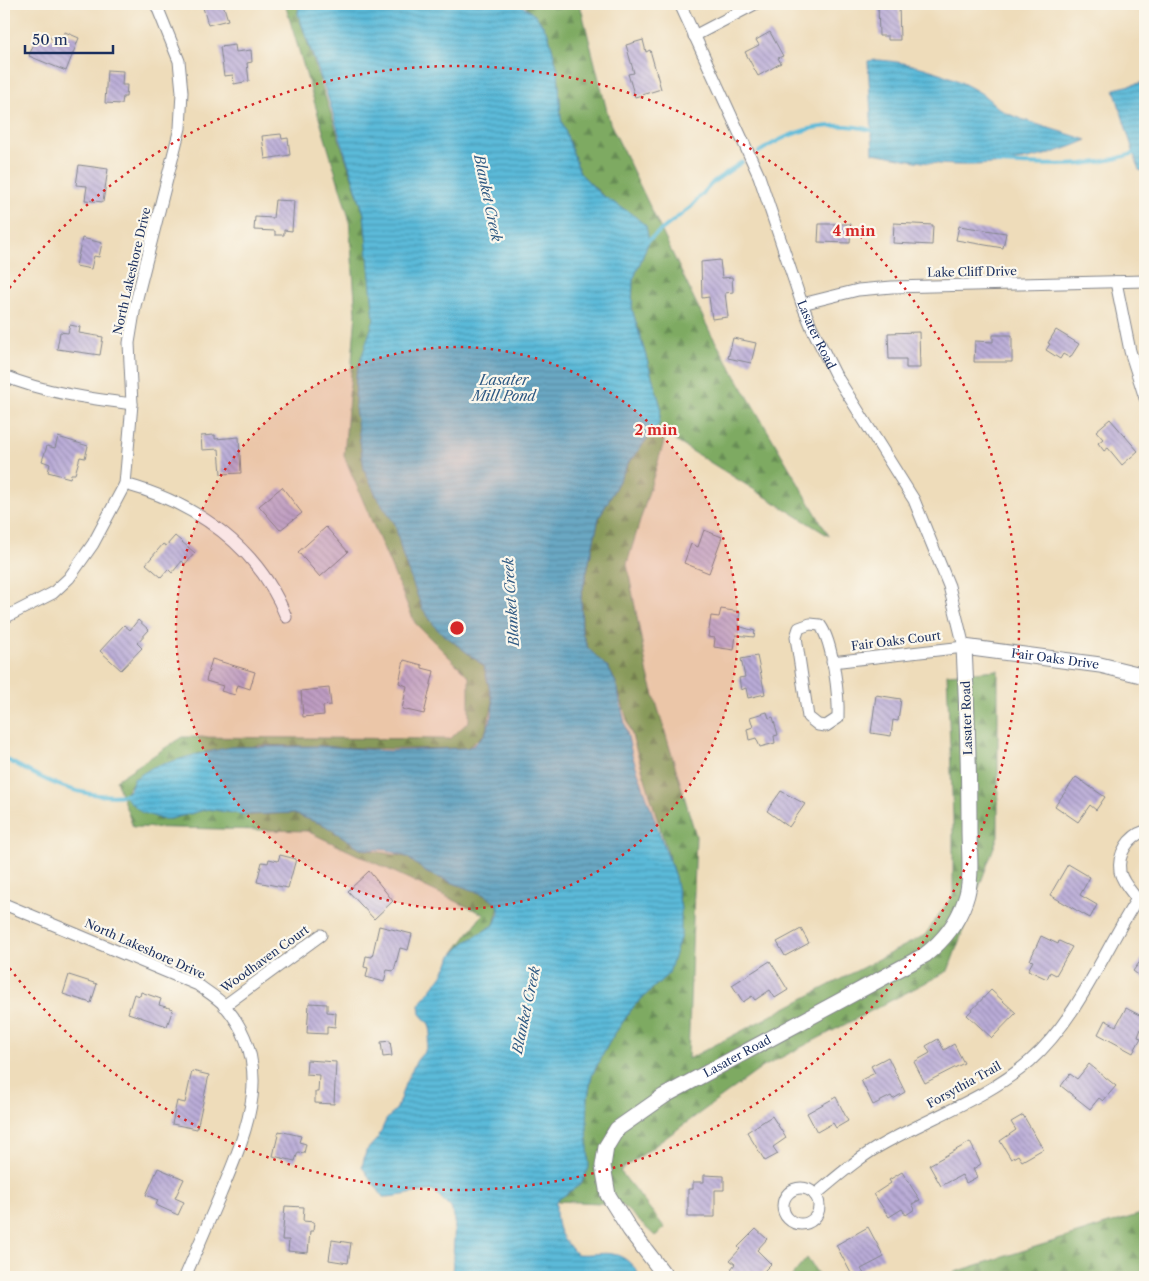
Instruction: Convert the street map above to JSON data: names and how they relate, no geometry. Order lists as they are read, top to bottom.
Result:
{
  "streets": {
    "street": [
      "North Lakeshore Drive",
      "Lake Cliff Drive",
      "Lasater Road",
      "Fair Oaks Court",
      "Fair Oaks Drive",
      "Woodhaven Court",
      "Forsythia Trail"
    ]
  },
  "crossings": [
    ["North Lakeshore Drive", "Woodhaven Court"],
    ["Lake Cliff Drive", "Lasater Road"],
    ["Lasater Road", "Fair Oaks Court"],
    ["Lasater Road", "Fair Oaks Drive"],
    ["Fair Oaks Court", "Fair Oaks Drive"]
  ],
  "water": ["Blanket Creek", "Lasater Mill Pond"],
  "scale_bar": "50 m",
  "rings": ["4 min", "2 min"]
}
